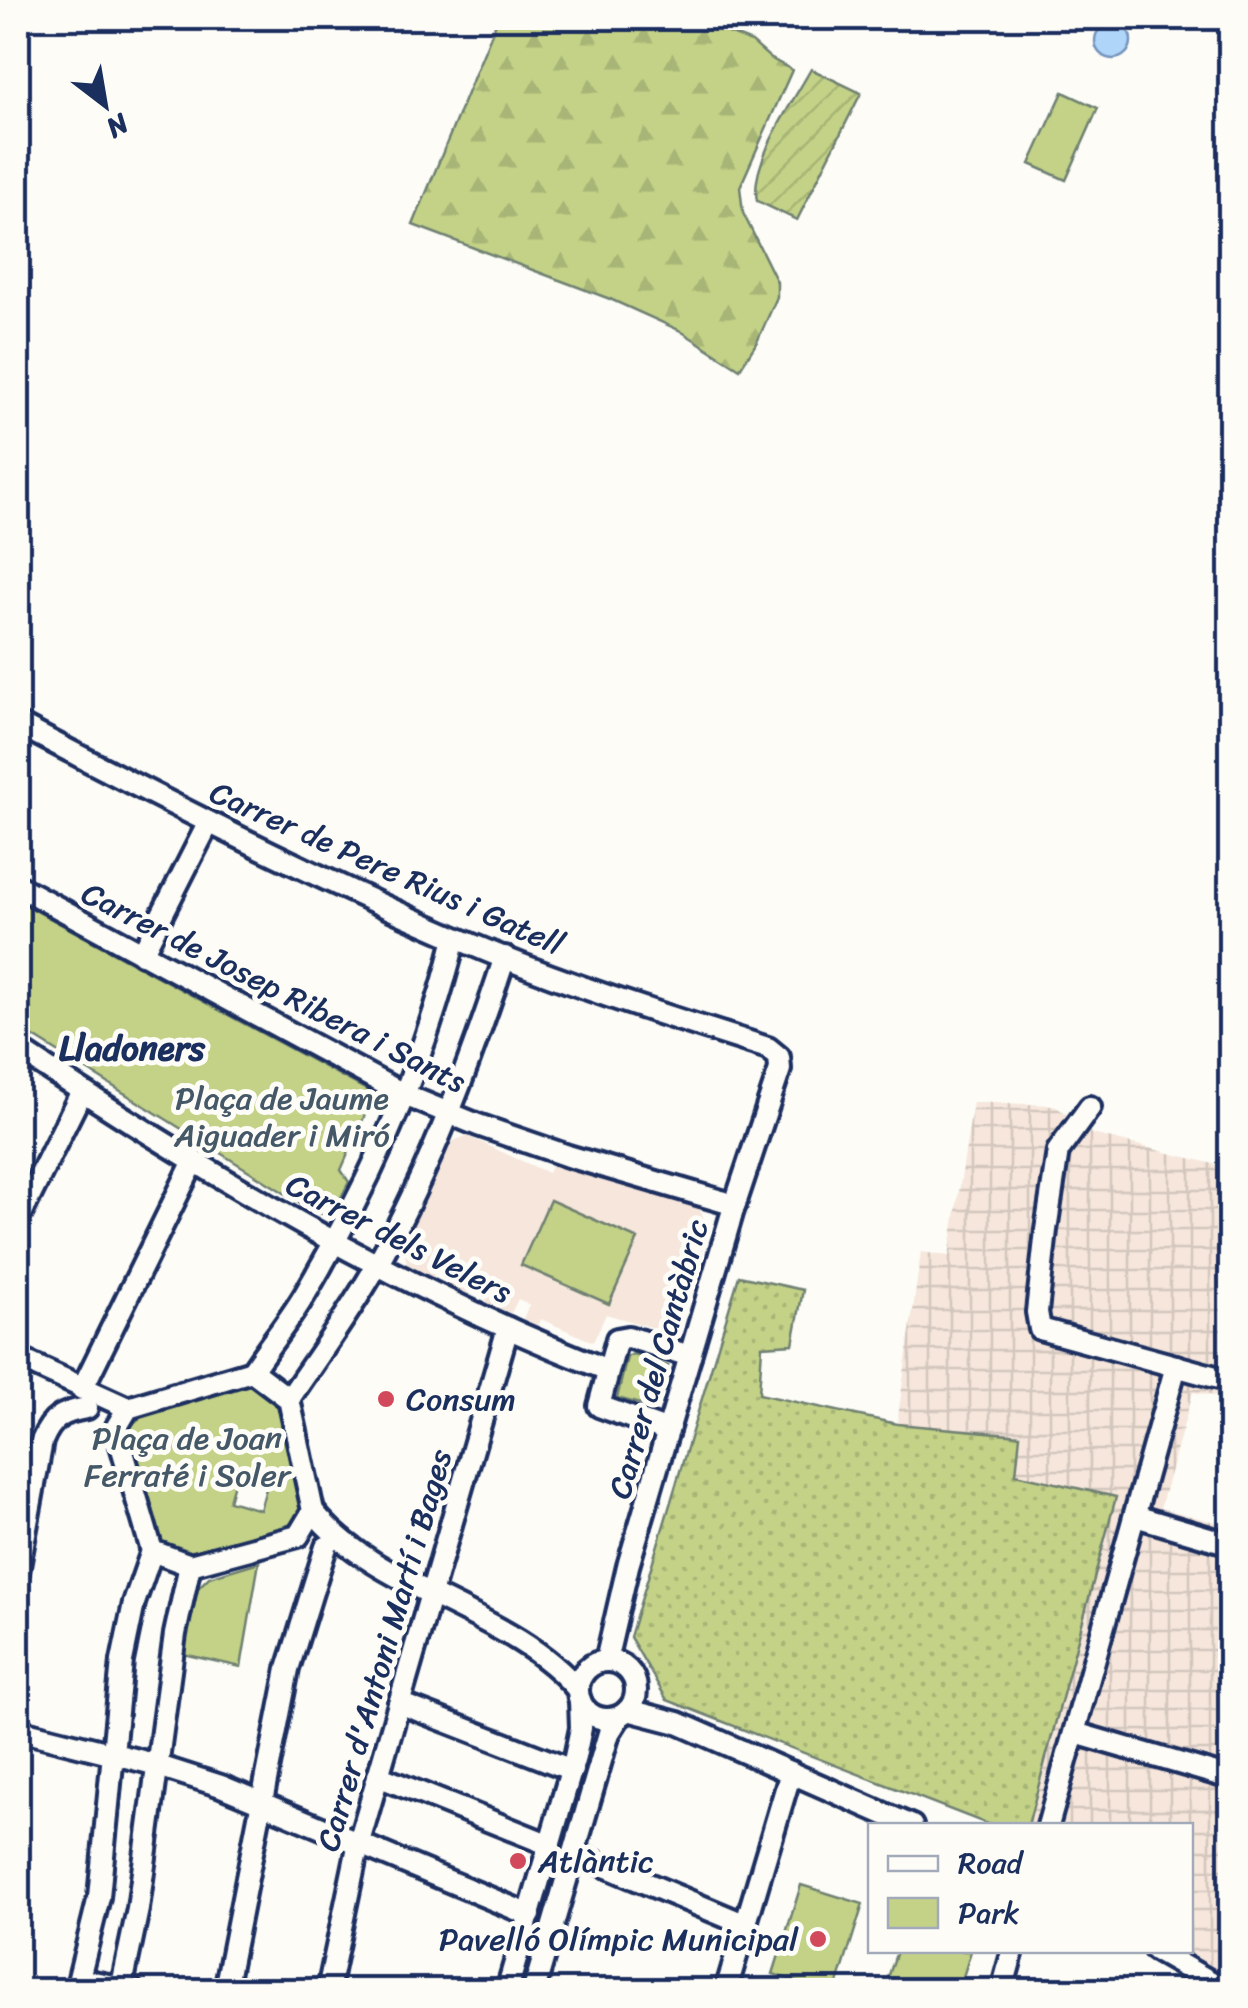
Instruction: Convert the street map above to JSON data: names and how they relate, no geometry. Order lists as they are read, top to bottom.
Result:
{
  "streets": {
    "street": [
      "Carrer de Pere Rius i Gatell",
      "Carrer de Josep Ribera i Sants",
      "Carrer dels Velers",
      "Carrer del Cantàbric",
      "Carrer d'Antoni Martí i Bages"
    ]
  },
  "crossings": [
    ["Carrer de Pere Rius i Gatell", "Carrer del Cantàbric"],
    ["Carrer de Josep Ribera i Sants", "Carrer del Cantàbric"],
    ["Carrer dels Velers", "Carrer d'Antoni Martí i Bages"]
  ],
  "districts": ["Lladoners"],
  "parks": ["Plaça de Jaume Aiguader i Miró", "Plaça de Joan Ferraté i Soler"],
  "places": ["Consum", "Atlàntic", "Pavelló Olímpic Municipal"],
  "legend": ["Road", "Park"],
  "north": "bottom right"
}
